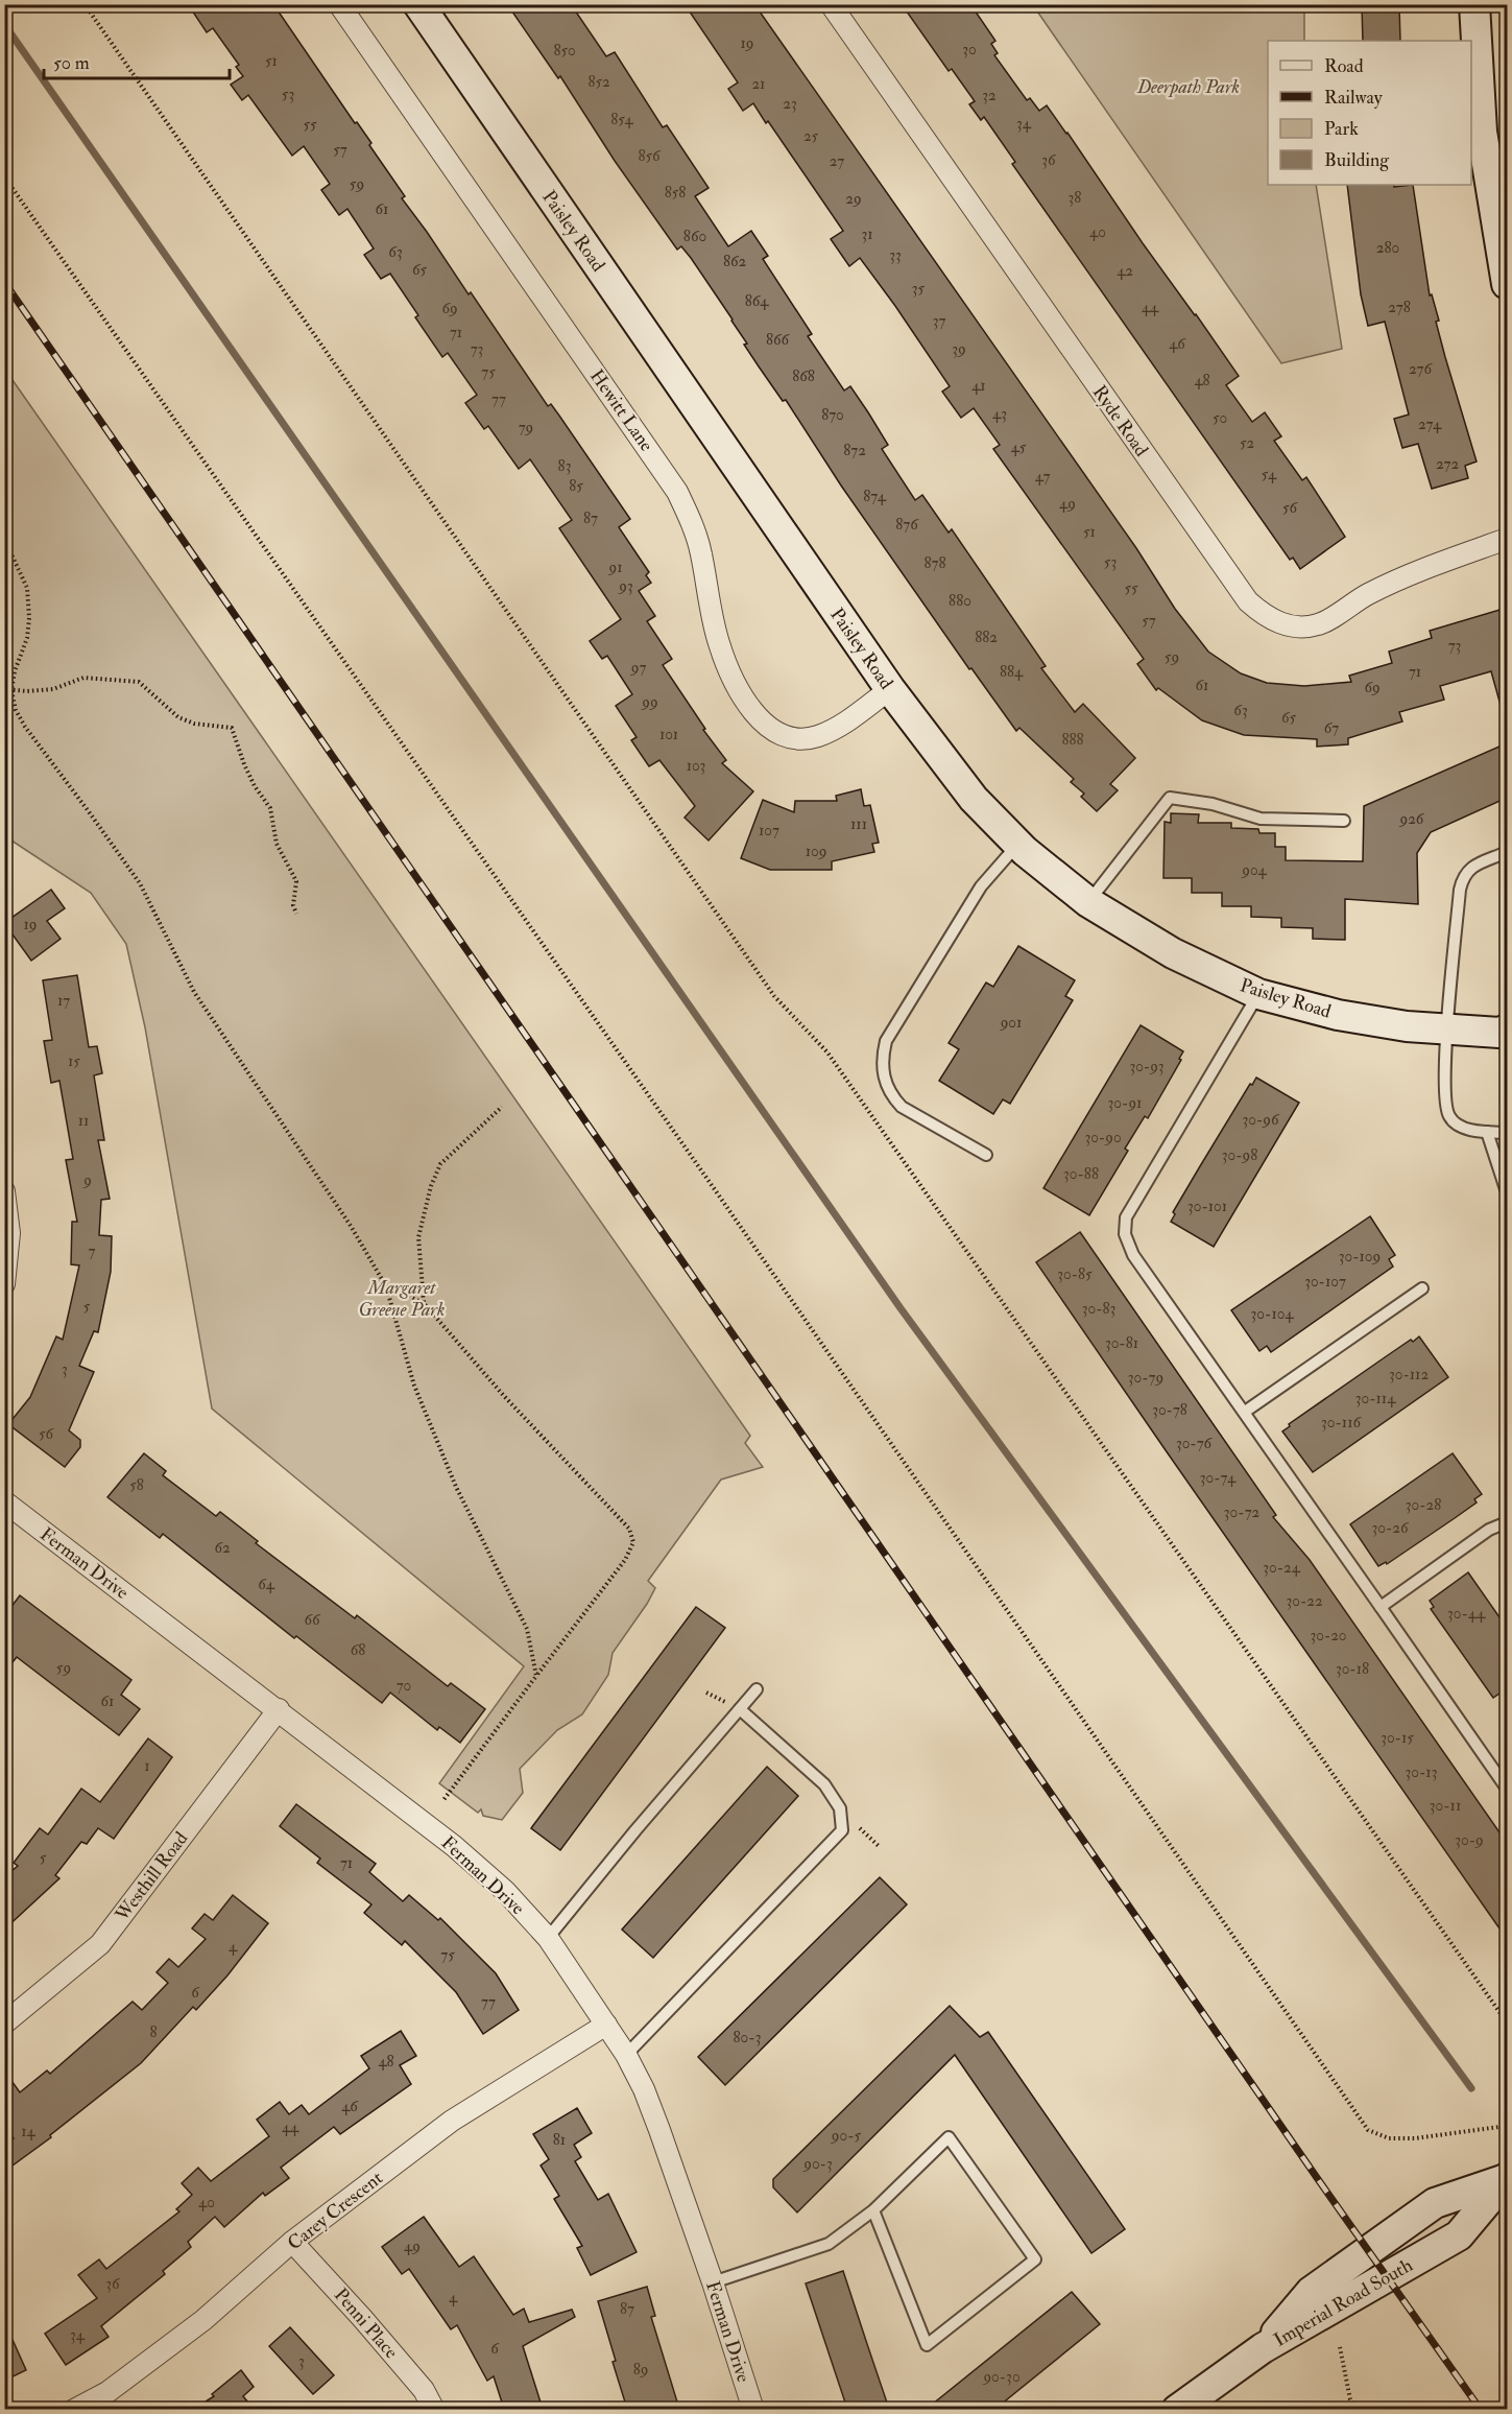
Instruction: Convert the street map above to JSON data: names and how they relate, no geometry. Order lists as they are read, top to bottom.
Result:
{
  "streets": {
    "main road": ["Paisley Road", "Imperial Road South"],
    "street": [
      "Hewitt Lane",
      "Ryde Road",
      "Ferman Drive",
      "Westhill Road",
      "Carey Crescent",
      "Penni Place"
    ]
  },
  "crossings": [
    ["Paisley Road", "Hewitt Lane"],
    ["Ferman Drive", "Westhill Road"],
    ["Ferman Drive", "Carey Crescent"],
    ["Carey Crescent", "Penni Place"]
  ],
  "parks": ["Deerpath Park", "Margaret Greene Park"],
  "house_numbers": [
    "19",
    "30",
    "850",
    "51",
    "852",
    "21",
    "53",
    "32",
    "23",
    "854",
    "34",
    "55",
    "25",
    "57",
    "856",
    "36",
    "27",
    "59",
    "858",
    "38",
    "29",
    "61",
    "40",
    "31",
    "860",
    "280",
    "63",
    "33",
    "862",
    "65",
    "42",
    "35",
    "864",
    "44",
    "278",
    "69",
    "37",
    "71",
    "866",
    "46",
    "73",
    "39",
    "276",
    "75",
    "868",
    "48",
    "41",
    "77",
    "43",
    "870",
    "50",
    "274",
    "79",
    "52",
    "45",
    "872",
    "272",
    "83",
    "54",
    "47",
    "85",
    "874",
    "49",
    "56",
    "87",
    "876",
    "51",
    "53",
    "878",
    "91",
    "93",
    "55",
    "880",
    "57",
    "882",
    "73",
    "59",
    "97",
    "884",
    "71",
    "61",
    "69",
    "99",
    "63",
    "65",
    "67",
    "101",
    "888",
    "103",
    "926",
    "111",
    "107",
    "109",
    "904",
    "19",
    "17",
    "901",
    "15",
    "30-93",
    "30-91",
    "30-96",
    "11",
    "30-90",
    "30-98",
    "30-88",
    "9",
    "30-101",
    "7",
    "30-109",
    "30-85",
    "30-107",
    "5",
    "30-83",
    "30-104",
    "30-81",
    "3",
    "30-112",
    "30-79",
    "30-114",
    "30-78",
    "30-116",
    "56",
    "30-76",
    "30-74",
    "58",
    "30-28",
    "30-72",
    "30-26",
    "62",
    "30-24",
    "64",
    "30-22",
    "30-44",
    "66",
    "30-20",
    "68",
    "59",
    "30-18",
    "70",
    "61",
    "30-15",
    "1",
    "30-13",
    "30-11",
    "30-9",
    "5",
    "71",
    "4",
    "75",
    "6",
    "77",
    "8",
    "80-3",
    "48",
    "46",
    "44",
    "14",
    "90-5",
    "81",
    "90-3",
    "40",
    "49",
    "36",
    "4",
    "87",
    "34",
    "6",
    "3",
    "89",
    "90-30"
  ],
  "legend": [
    "Road",
    "Railway",
    "Park",
    "Building"
  ],
  "scale_bar": "50 m"
}
